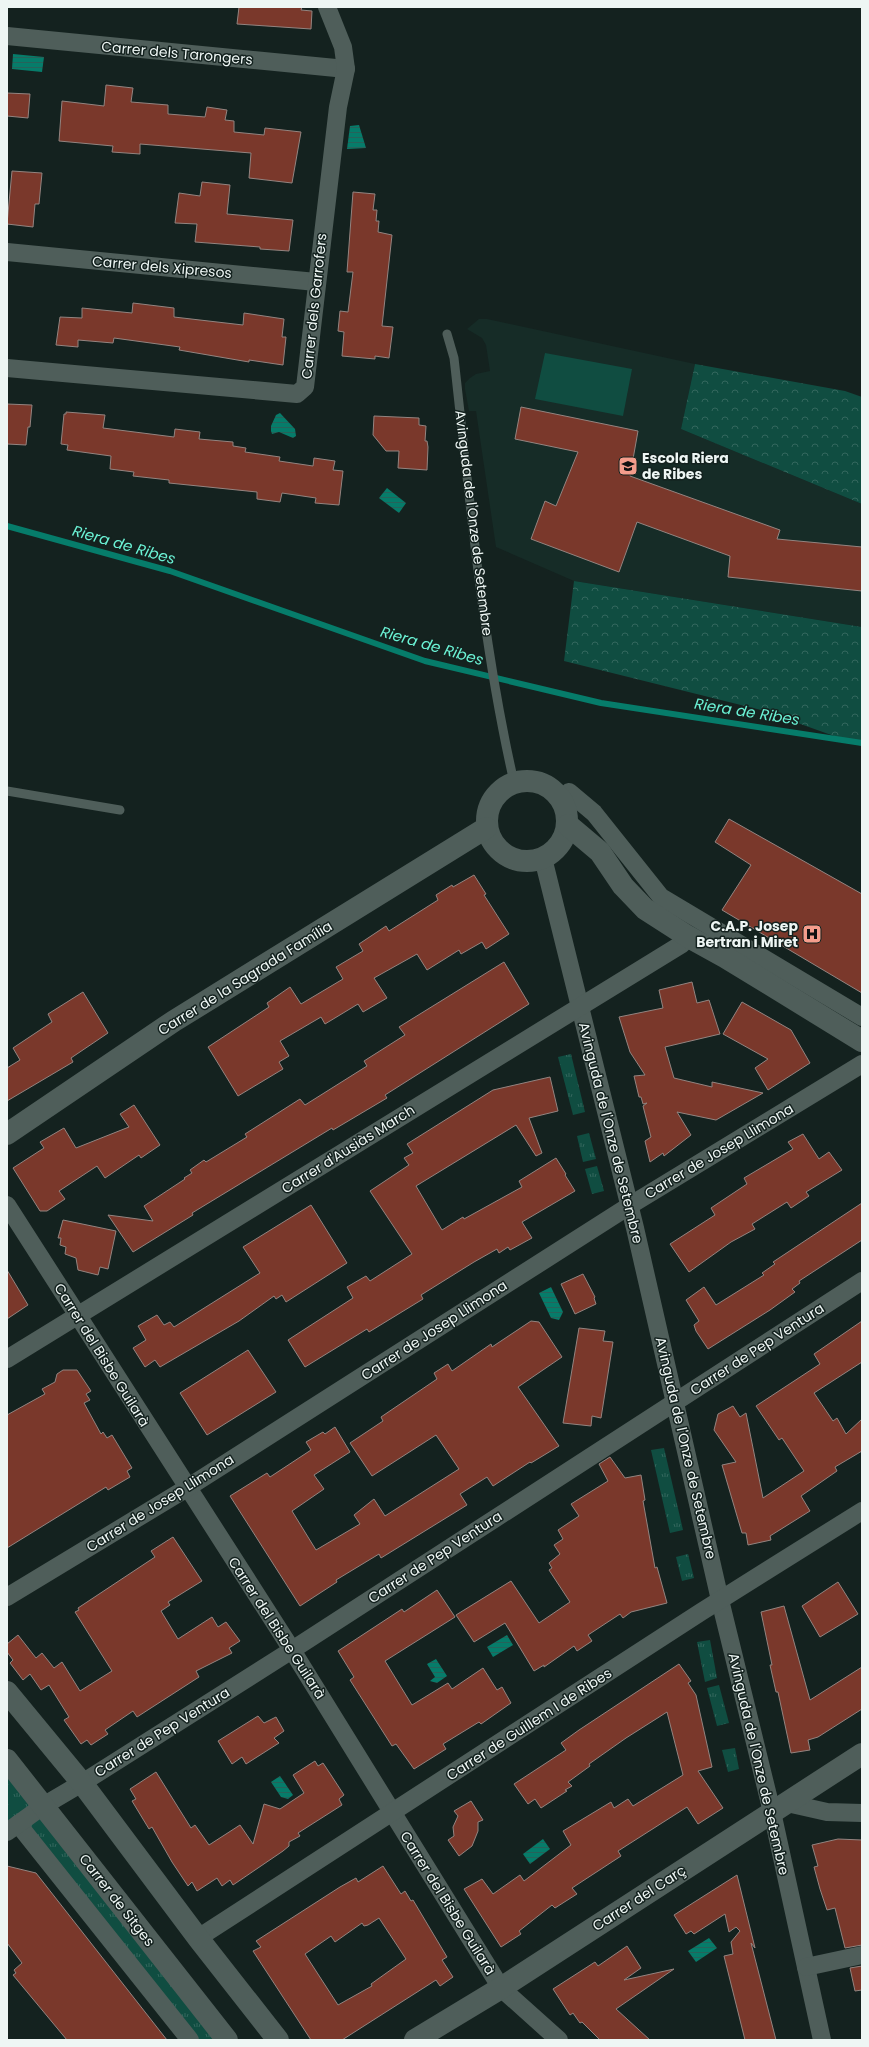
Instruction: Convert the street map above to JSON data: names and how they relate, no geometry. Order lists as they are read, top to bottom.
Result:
{
  "streets": {
    "street": [
      "Carrer dels Tarongers",
      "Carrer dels Xipresos",
      "Carrer dels Garrofers",
      "Avinguda de l'Onze de Setembre",
      "Carrer de la Sagrada Família",
      "Carrer d'Ausiàs March",
      "Carrer de Josep Llimona",
      "Carrer de Pep Ventura",
      "Carrer del Bisbe Guilarà",
      "Carrer de Guillem I de Ribes",
      "Carrer del Carç",
      "Carrer de Sitges"
    ]
  },
  "crossings": [
    ["Carrer dels Tarongers", "Carrer dels Garrofers"],
    ["Carrer dels Xipresos", "Carrer dels Garrofers"],
    ["Avinguda de l'Onze de Setembre", "Carrer de la Sagrada Família"],
    ["Avinguda de l'Onze de Setembre", "Carrer d'Ausiàs March"],
    ["Avinguda de l'Onze de Setembre", "Carrer de Josep Llimona"],
    ["Avinguda de l'Onze de Setembre", "Carrer de Pep Ventura"],
    ["Avinguda de l'Onze de Setembre", "Carrer de Guillem I de Ribes"],
    ["Avinguda de l'Onze de Setembre", "Carrer del Carç"],
    ["Carrer d'Ausiàs March", "Carrer del Bisbe Guilarà"],
    ["Carrer de Josep Llimona", "Carrer del Bisbe Guilarà"],
    ["Carrer de Pep Ventura", "Carrer del Bisbe Guilarà"],
    ["Carrer de Pep Ventura", "Carrer de Sitges"],
    ["Carrer del Bisbe Guilarà", "Carrer de Guillem I de Ribes"],
    ["Carrer del Bisbe Guilarà", "Carrer del Carç"]
  ],
  "water": ["Riera de Ribes"],
  "places": {
    "school or university": ["Escola Riera de Ribes"],
    "hospital": ["C.A.P. Josep Bertran i Miret"]
  }
}
